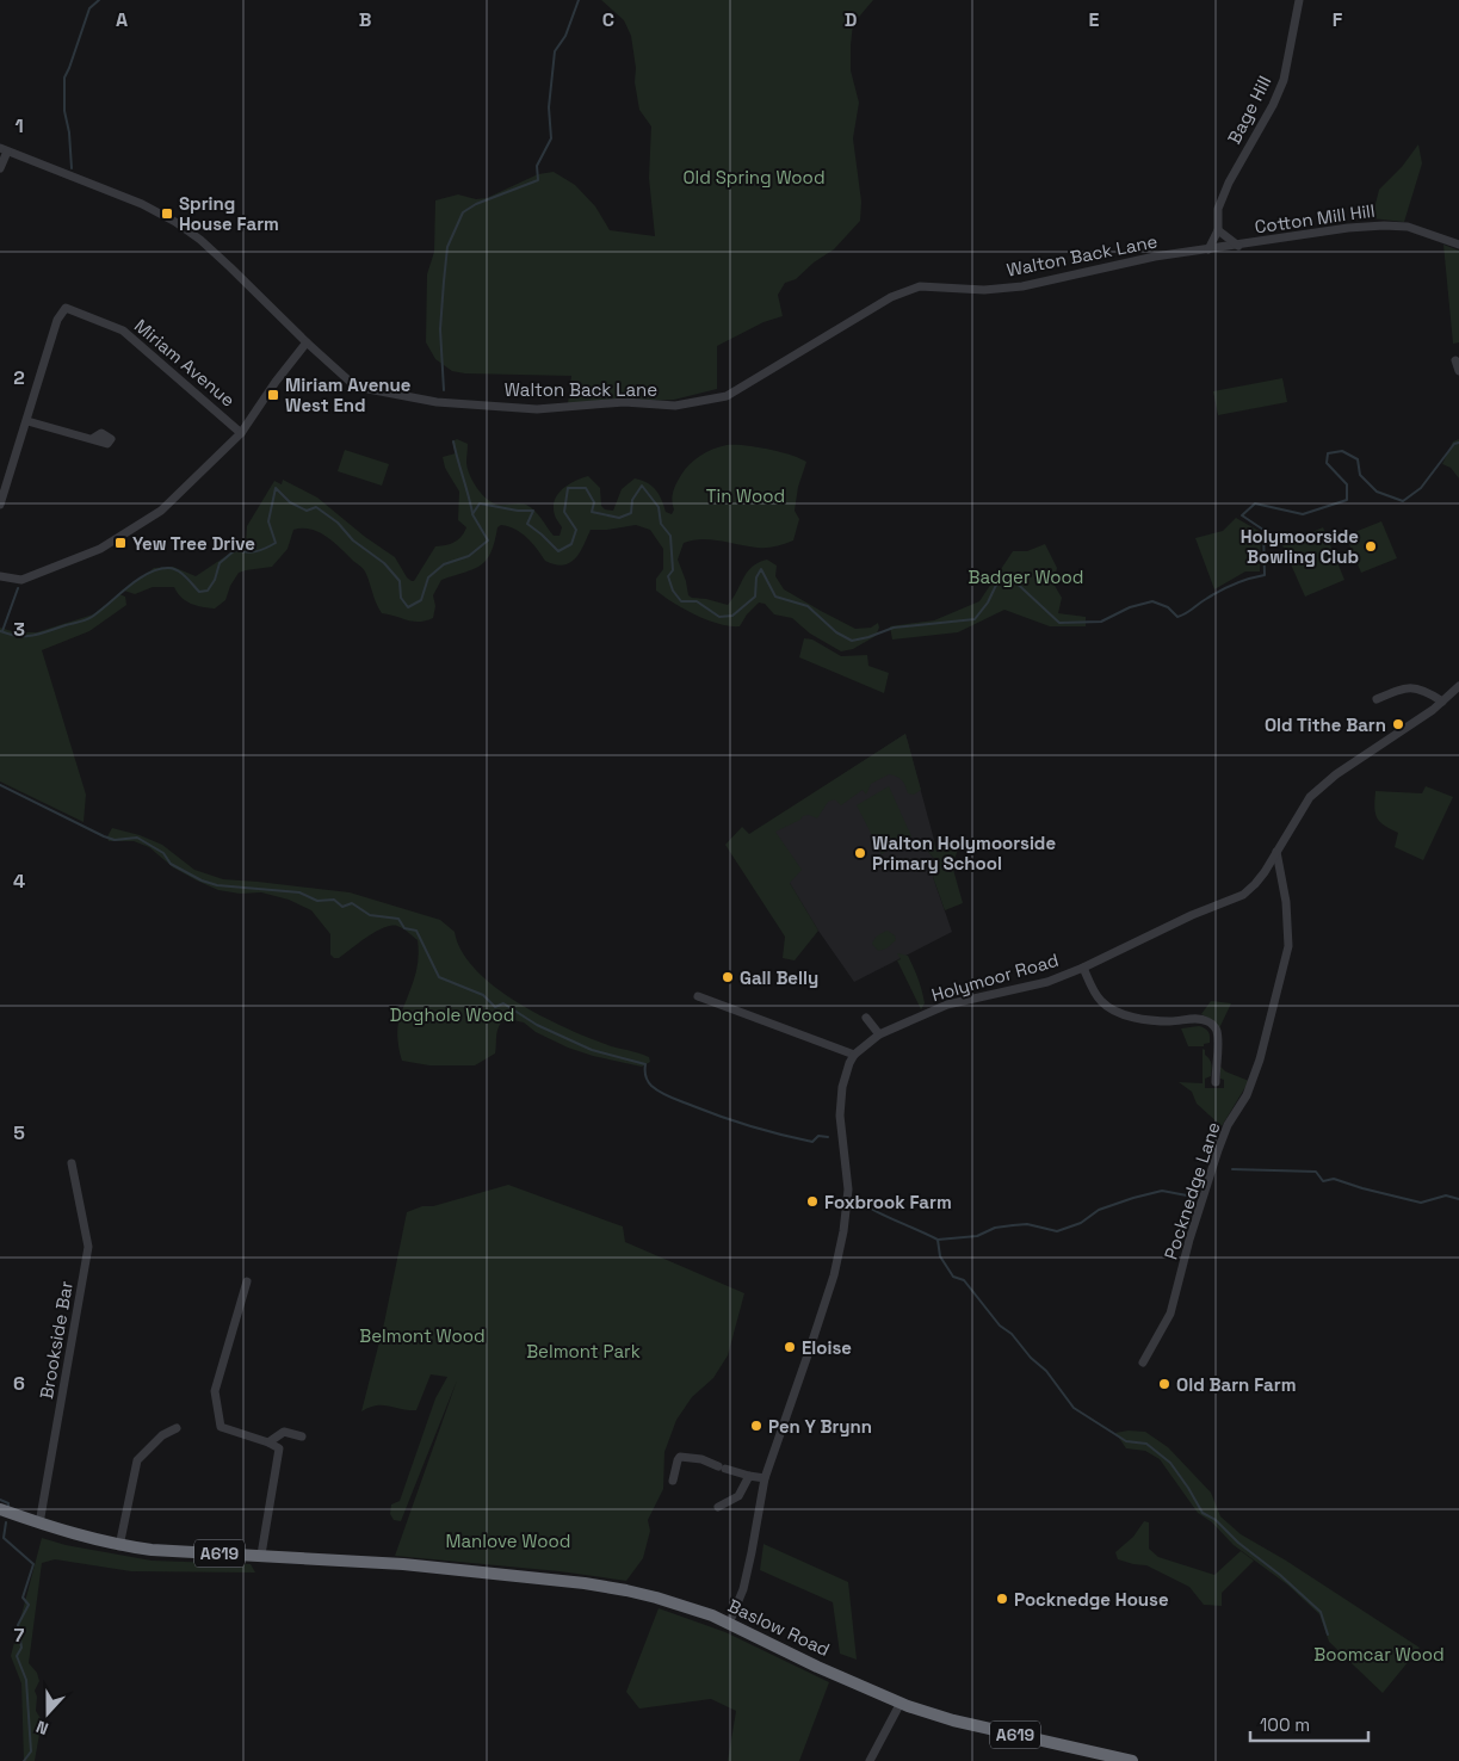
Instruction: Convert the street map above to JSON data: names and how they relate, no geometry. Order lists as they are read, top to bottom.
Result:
{
  "streets": {
    "highway": ["A619", "Baslow Road"],
    "street": [
      "Bage Hill",
      "Cotton Mill Hill",
      "Walton Back Lane",
      "Miriam Avenue",
      "Holymoor Road",
      "Pocknedge Lane",
      "Brookside Bar"
    ]
  },
  "crossings": [
    ["Bage Hill", "Cotton Mill Hill"],
    ["Bage Hill", "Walton Back Lane"],
    ["Cotton Mill Hill", "Walton Back Lane"],
    ["Holymoor Road", "Pocknedge Lane"],
    ["Brookside Bar", "A619"],
    ["A619", "Baslow Road"]
  ],
  "parks": [
    "Old Spring Wood",
    "Tin Wood",
    "Badger Wood",
    "Doghole Wood",
    "Belmont Wood",
    "Belmont Park",
    "Manlove Wood",
    "Boomcar Wood"
  ],
  "places": {
    "transit": ["Spring House Farm", "Miriam Avenue West End", "Yew Tree Drive"],
    "other": [
      "Holymoorside Bowling Club",
      "Old Tithe Barn",
      "Walton Holymoorside Primary School",
      "Gall Belly",
      "Foxbrook Farm",
      "Eloise",
      "Old Barn Farm",
      "Pen Y Brynn",
      "Pocknedge House"
    ]
  },
  "scale_bar": "100 m",
  "north": "bottom",
  "grid": {
    "columns": [
      "A",
      "B",
      "C",
      "D",
      "E",
      "F"
    ],
    "rows": [
      "1",
      "2",
      "3",
      "4",
      "5",
      "6",
      "7"
    ]
  }
}
